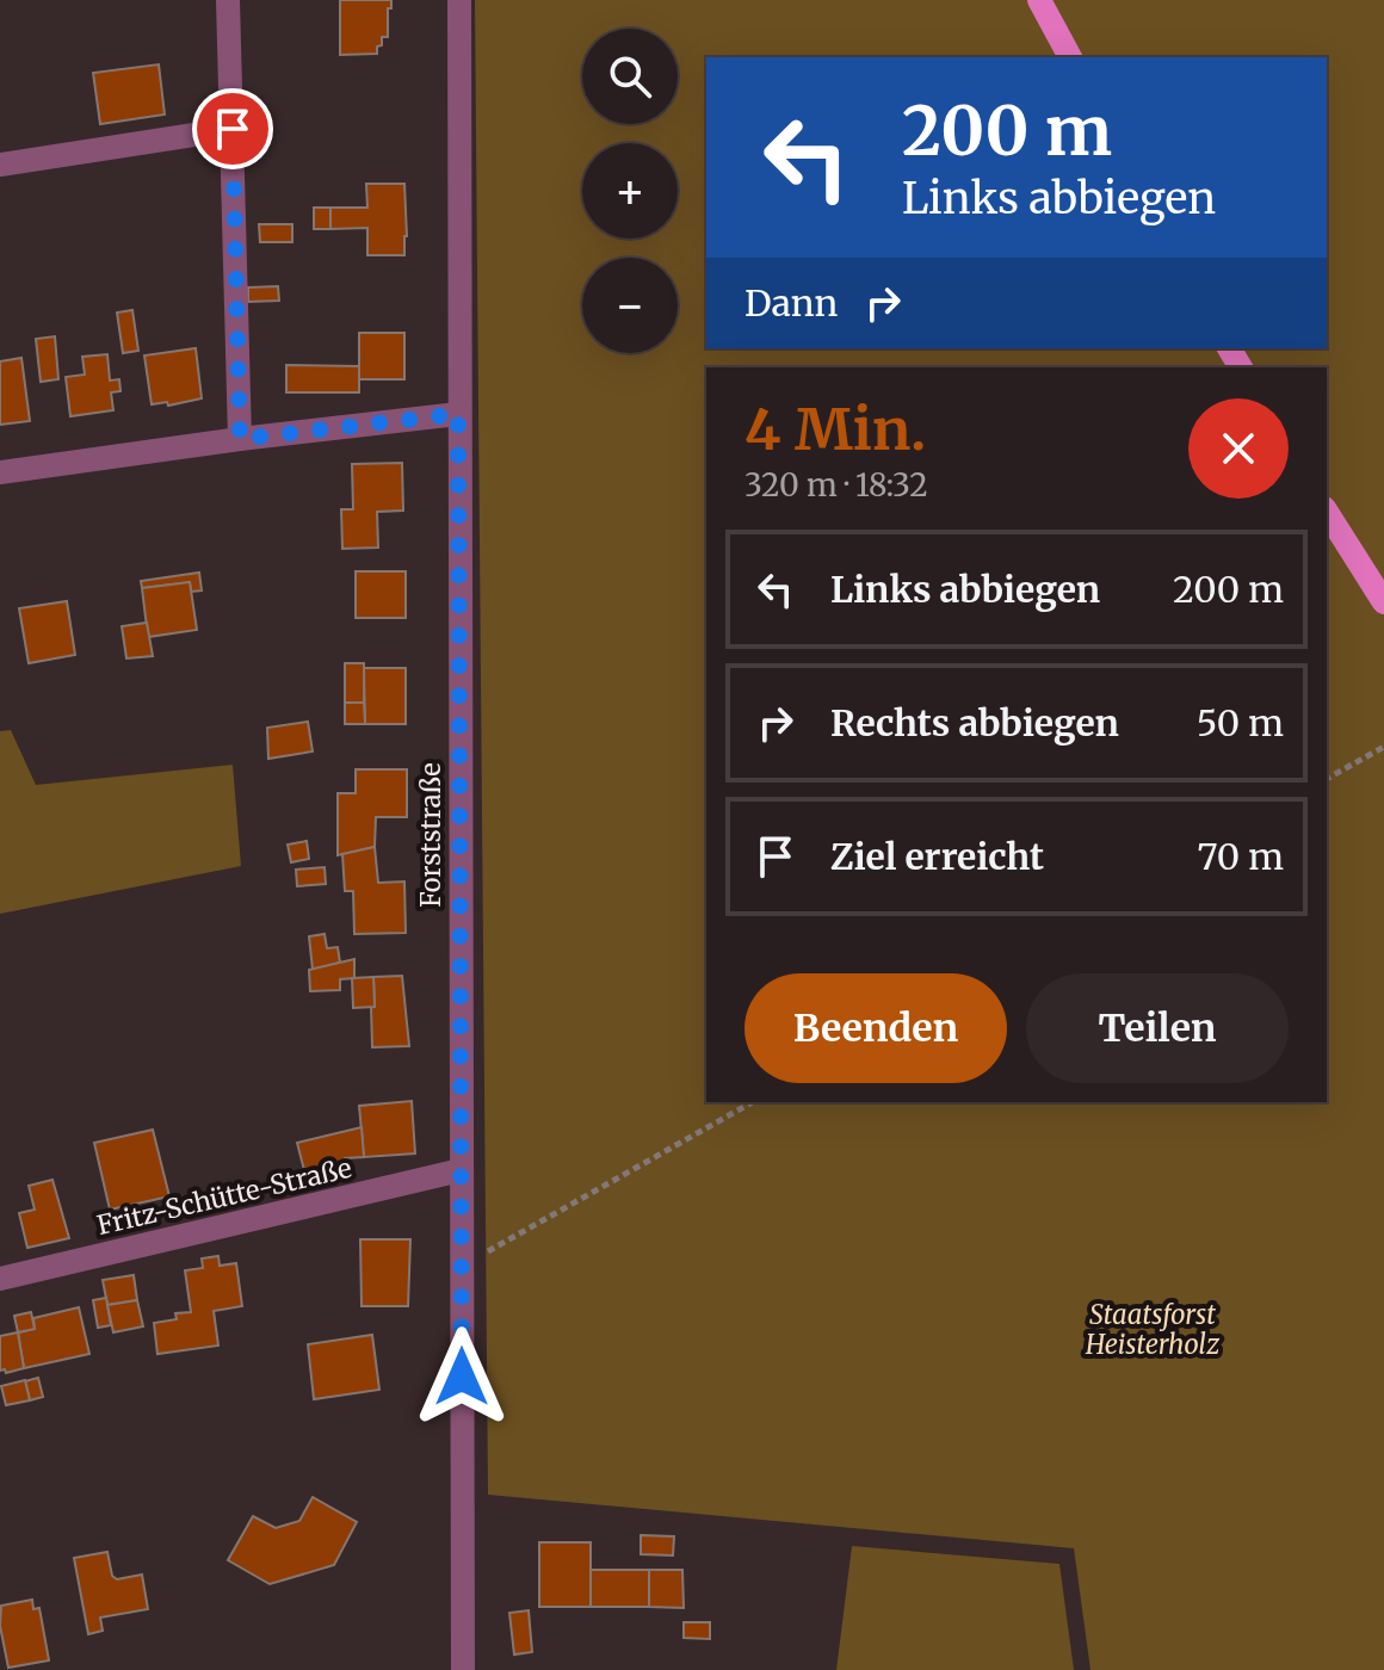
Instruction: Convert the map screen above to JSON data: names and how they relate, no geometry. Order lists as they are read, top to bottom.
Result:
{
  "streets": {
    "street": ["Forststraße", "Fritz-Schütte-Straße"]
  },
  "crossings": [
    ["Forststraße", "Fritz-Schütte-Straße"]
  ],
  "parks": ["Staatsforst Heisterholz"],
  "page": {
    "map_buttons": ["+", "−"],
    "turn": ["200 m", "Links abbiegen"],
    "then": "Dann",
    "heading": ["4 Min.", "320 m · 18:32"],
    "list": [
      {
        "name": "Links abbiegen",
        "value": "200 m"
      },
      {
        "name": "Rechts abbiegen",
        "value": "50 m"
      },
      {
        "name": "Ziel erreicht",
        "value": "70 m"
      }
    ],
    "buttons": ["Beenden", "Teilen"]
  }
}
